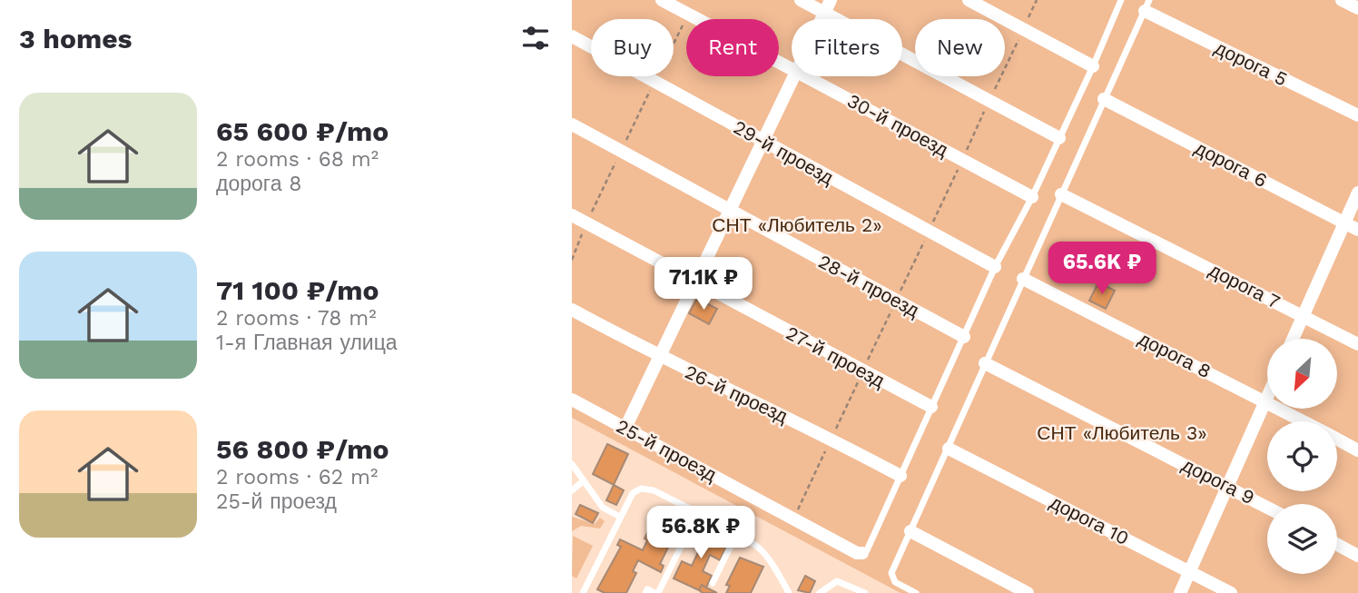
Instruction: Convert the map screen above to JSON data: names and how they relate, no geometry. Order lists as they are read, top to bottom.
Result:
{
  "streets": {
    "street": [
      "дорога 5",
      "30-й проезд",
      "29-й проезд",
      "дорога 6",
      "28-й проезд",
      "дорога 7",
      "дорога 8",
      "27-й проезд",
      "26-й проезд",
      "25-й проезд",
      "дорога 9",
      "дорога 10"
    ]
  },
  "parks": ["СНТ «Любитель 2»", "СНТ «Любитель 3»"],
  "north": "bottom left",
  "page": {
    "heading": "3 homes",
    "chip": [
      "Buy",
      "Rent",
      "Filters",
      "New"
    ],
    "list": [
      {
        "name": "65 600 ₽/mo",
        "note": "2 rooms · 68 m² · дорога 8"
      },
      {
        "name": "71 100 ₽/mo",
        "note": "2 rooms · 78 m² · 1-я Главная улица"
      },
      {
        "name": "56 800 ₽/mo",
        "note": "2 rooms · 62 m² · 25-й проезд"
      }
    ],
    "price": ["65.6K ₽", "71.1K ₽", "56.8K ₽"]
  }
}
